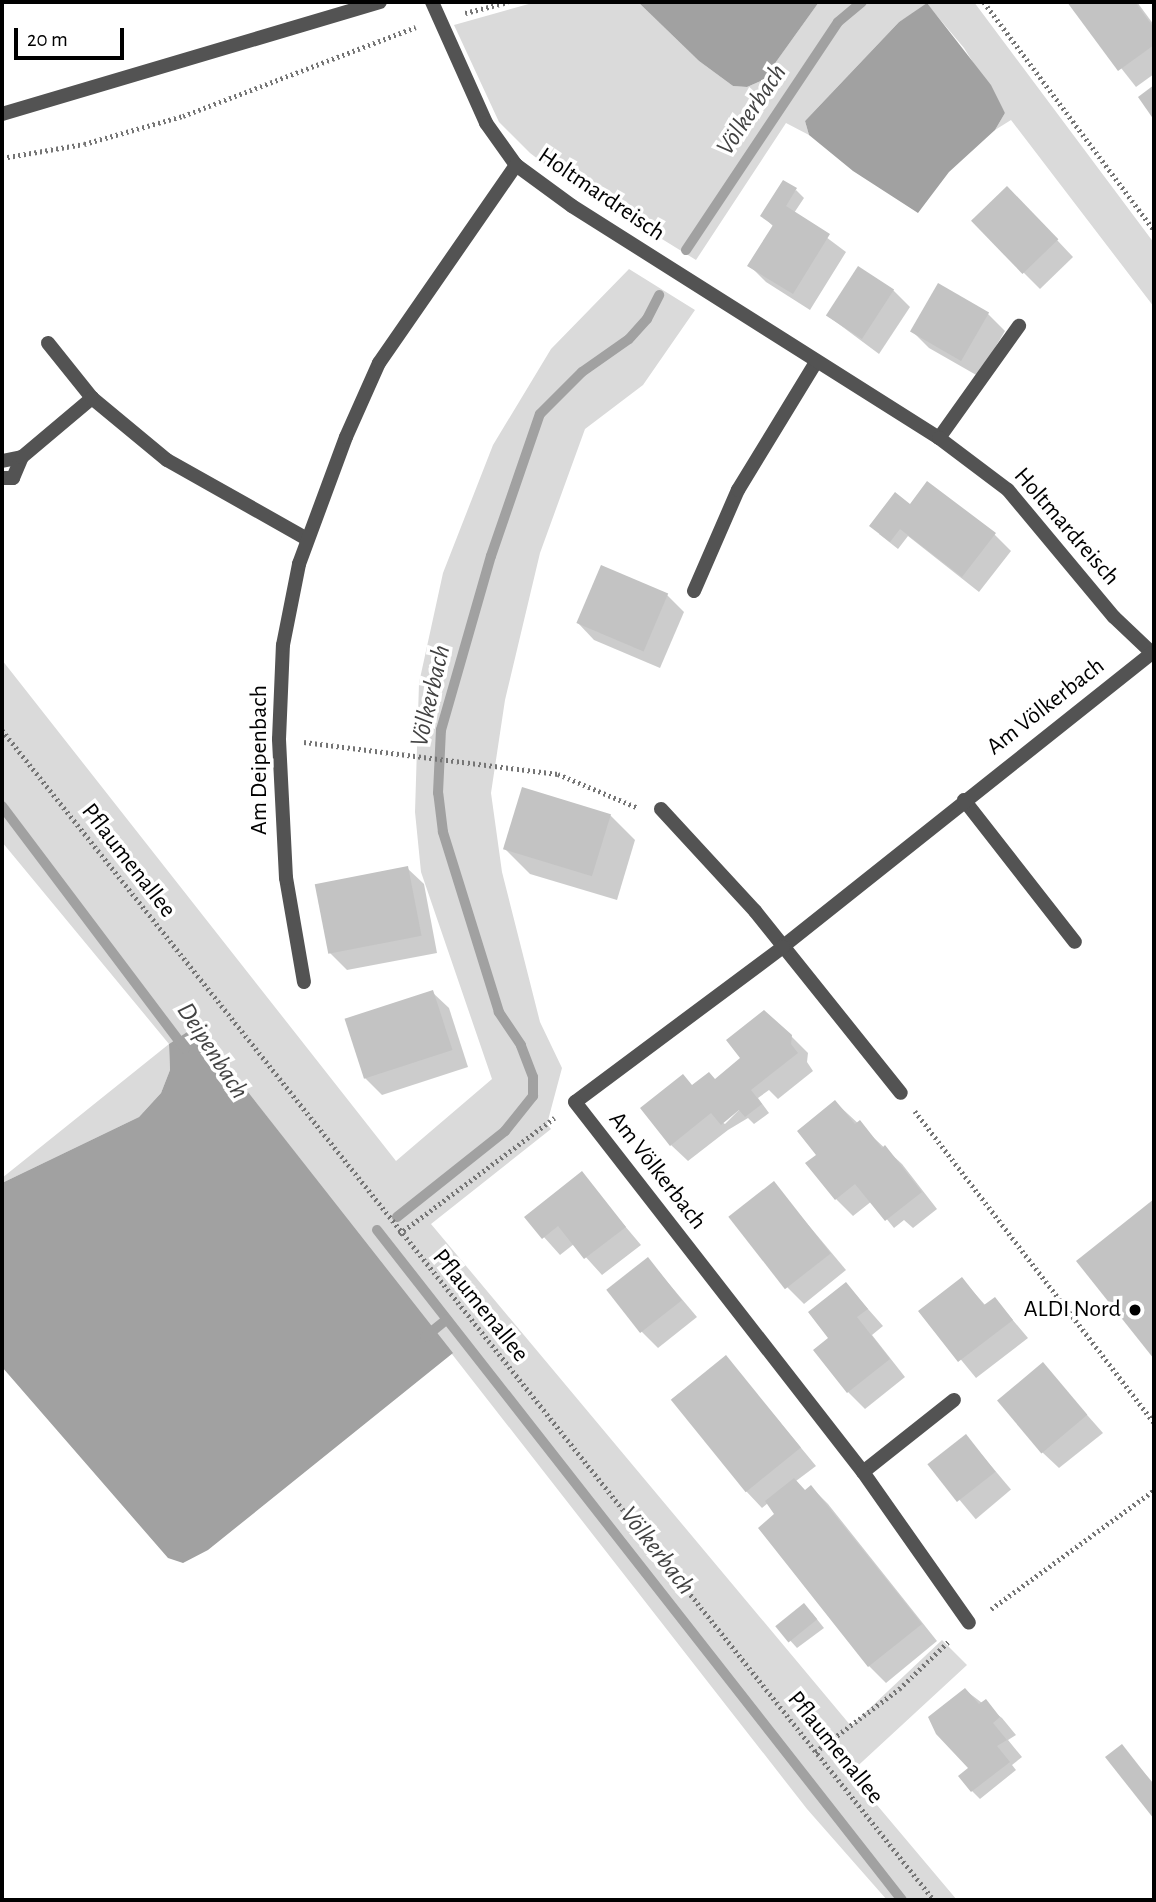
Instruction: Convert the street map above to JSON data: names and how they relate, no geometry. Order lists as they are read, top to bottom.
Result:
{
  "streets": {
    "street": ["Holtmardreisch", "Am Völkerbach", "Am Deipenbach"],
    "path": ["Pflaumenallee"]
  },
  "crossings": [
    ["Holtmardreisch", "Am Völkerbach"],
    ["Holtmardreisch", "Am Deipenbach"]
  ],
  "water": ["Völkerbach", "Deipenbach"],
  "places": ["ALDI Nord"],
  "scale_bar": "20 m"
}
